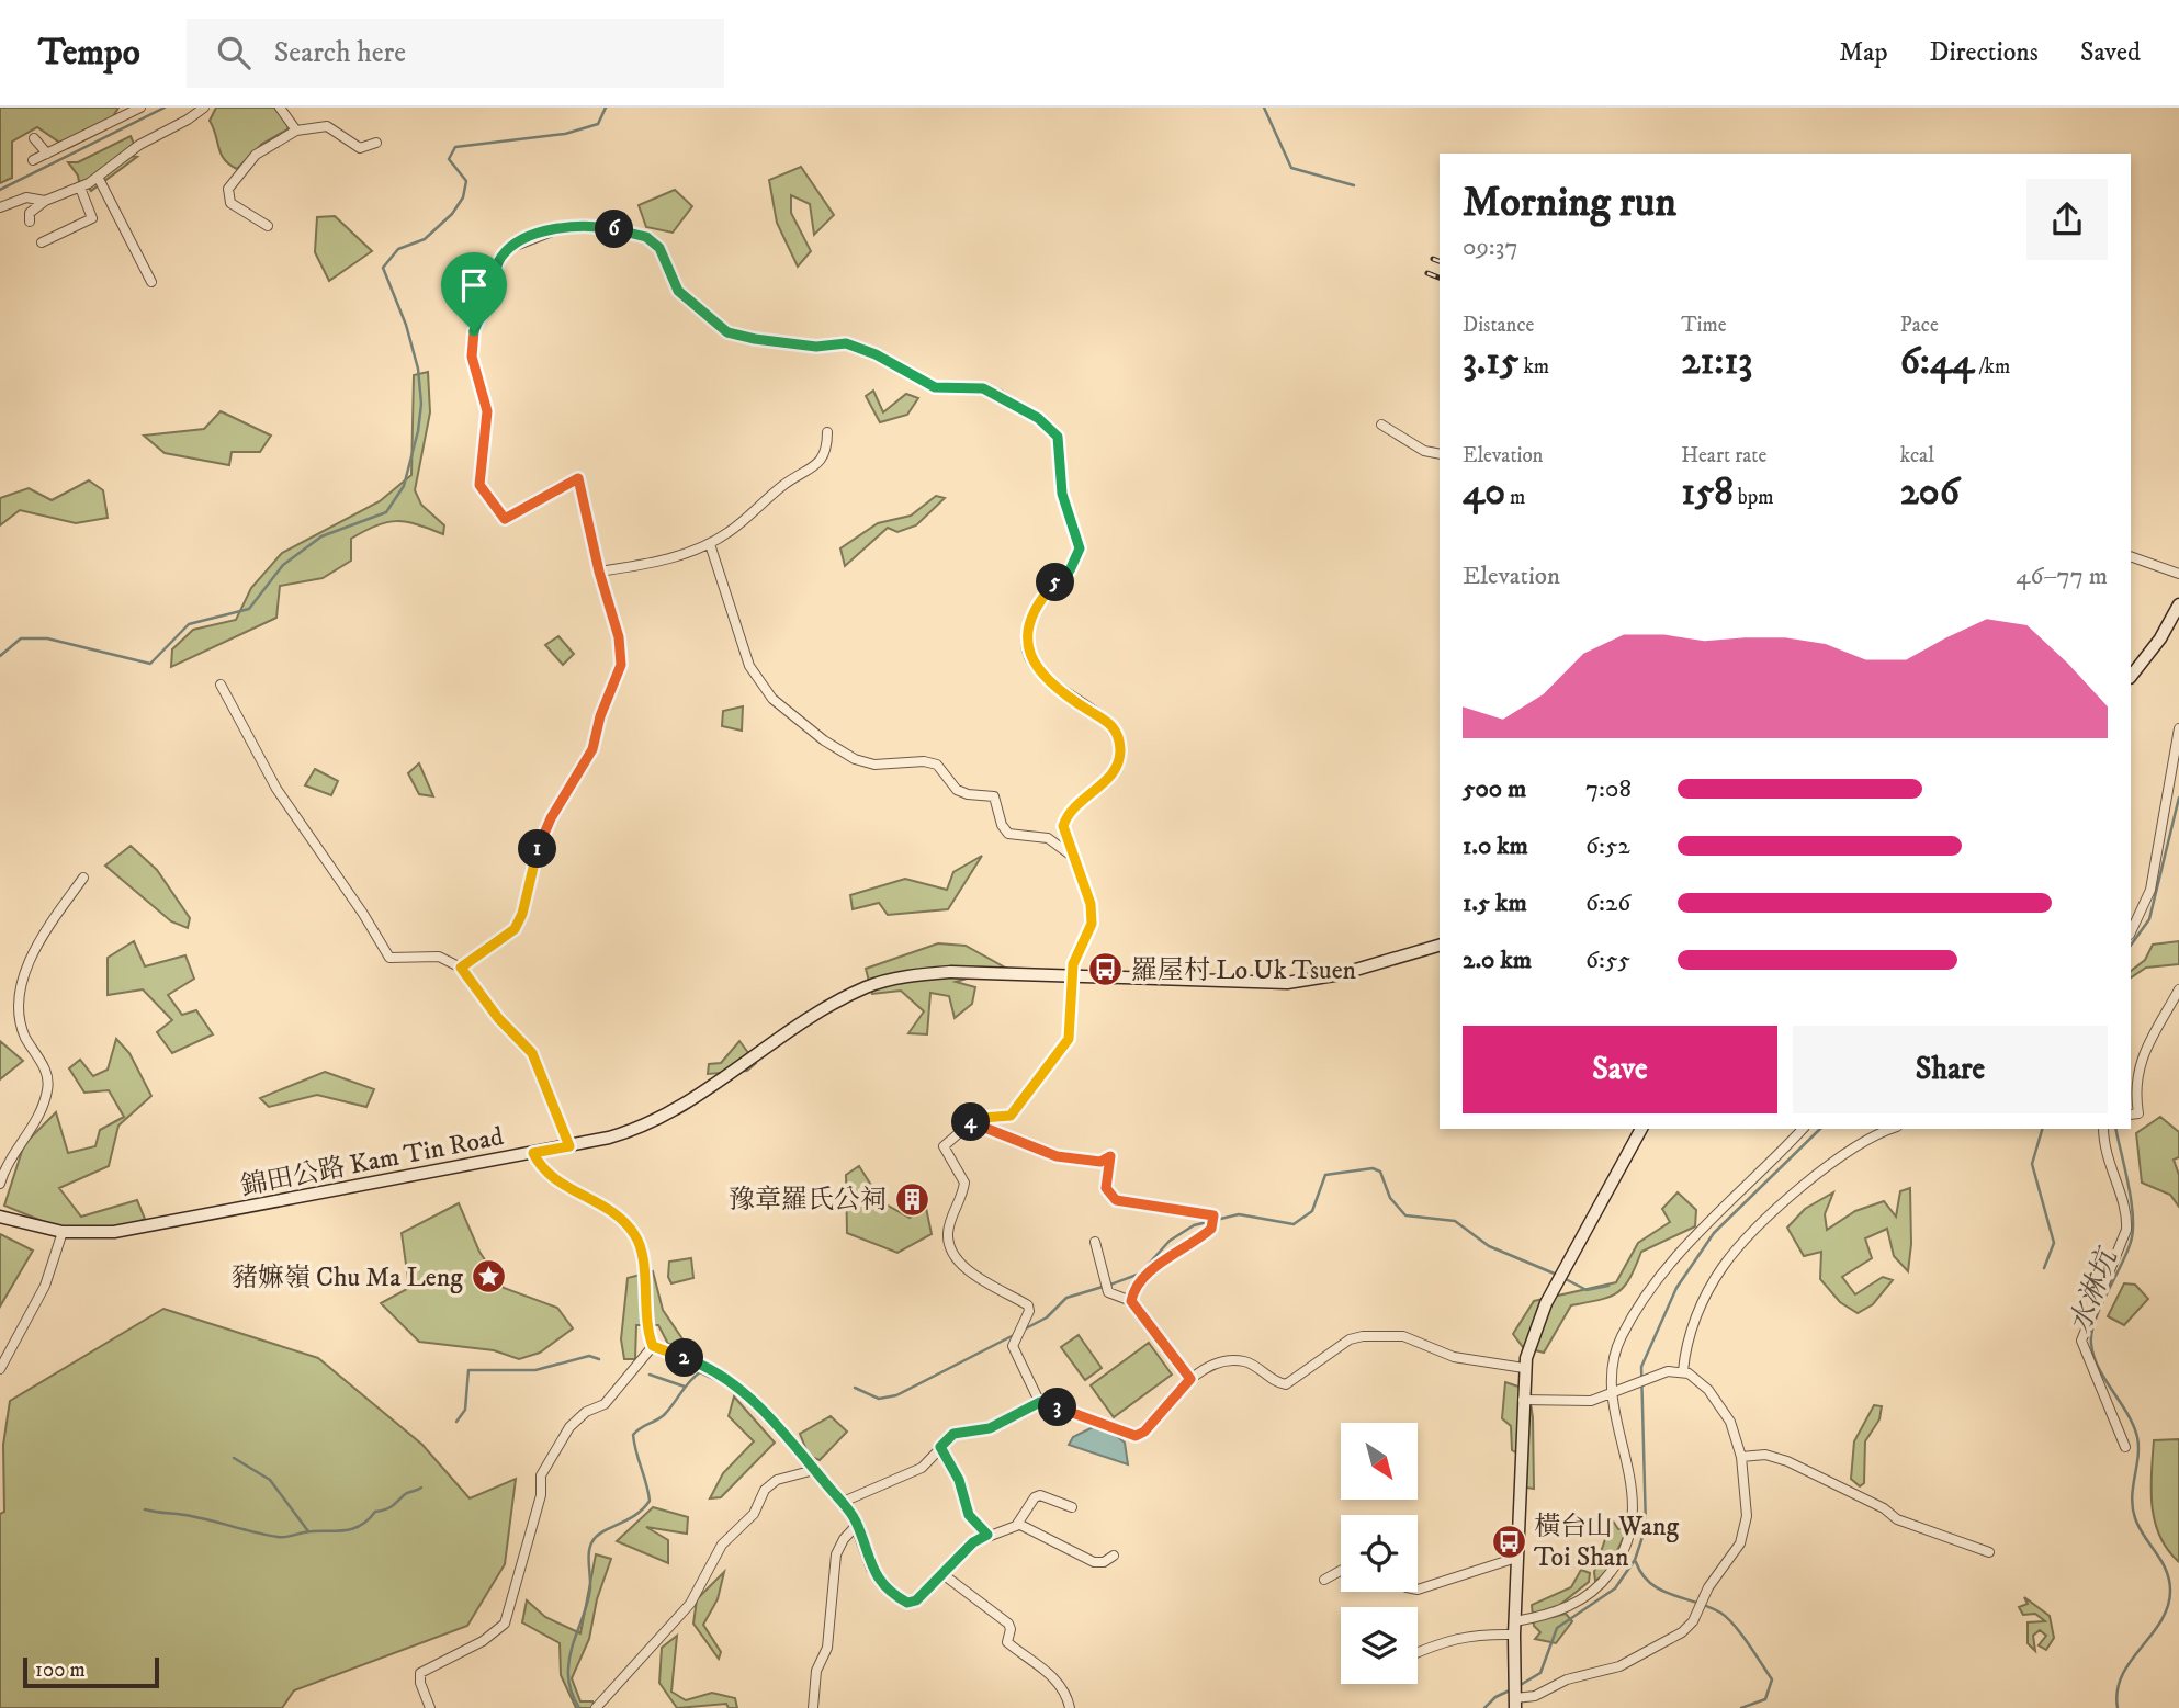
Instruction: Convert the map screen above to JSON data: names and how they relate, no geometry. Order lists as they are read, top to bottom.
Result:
{
  "streets": {
    "main road": ["錦田公路 Kam Tin Road"]
  },
  "water": ["水淋坑"],
  "places": {
    "bus stop": ["羅屋村 Lo Uk Tsuen", "橫台山 Wang Toi Shan"],
    "building": ["豫章羅氏公祠"],
    "place": ["豬嫲嶺 Chu Ma Leng"]
  },
  "scale_bar": "100 m",
  "north": "bottom right",
  "page": {
    "header": "Tempo",
    "search": "Search here",
    "nav": ["Map", "Directions", "Saved"],
    "heading": ["Morning run", "09:37"],
    "pins": [
      "6",
      "5",
      "1",
      "4",
      "2",
      "3"
    ],
    "stats": [
      ["Distance", "3.15 km"],
      ["Time", "21:13"],
      ["Pace", "6:44 /km"],
      ["Elevation", "40 m"],
      ["Heart rate", "158 bpm"],
      ["kcal", "206"]
    ],
    "chart": ["Elevation", "46–77 m"],
    "list": [
      {
        "name": "500 m",
        "note": "7:08"
      },
      {
        "name": "1.0 km",
        "note": "6:52"
      },
      {
        "name": "1.5 km",
        "note": "6:26"
      },
      {
        "name": "2.0 km",
        "note": "6:55"
      }
    ],
    "buttons": ["Save", "Share"],
    "scale": "100 m"
  }
}
